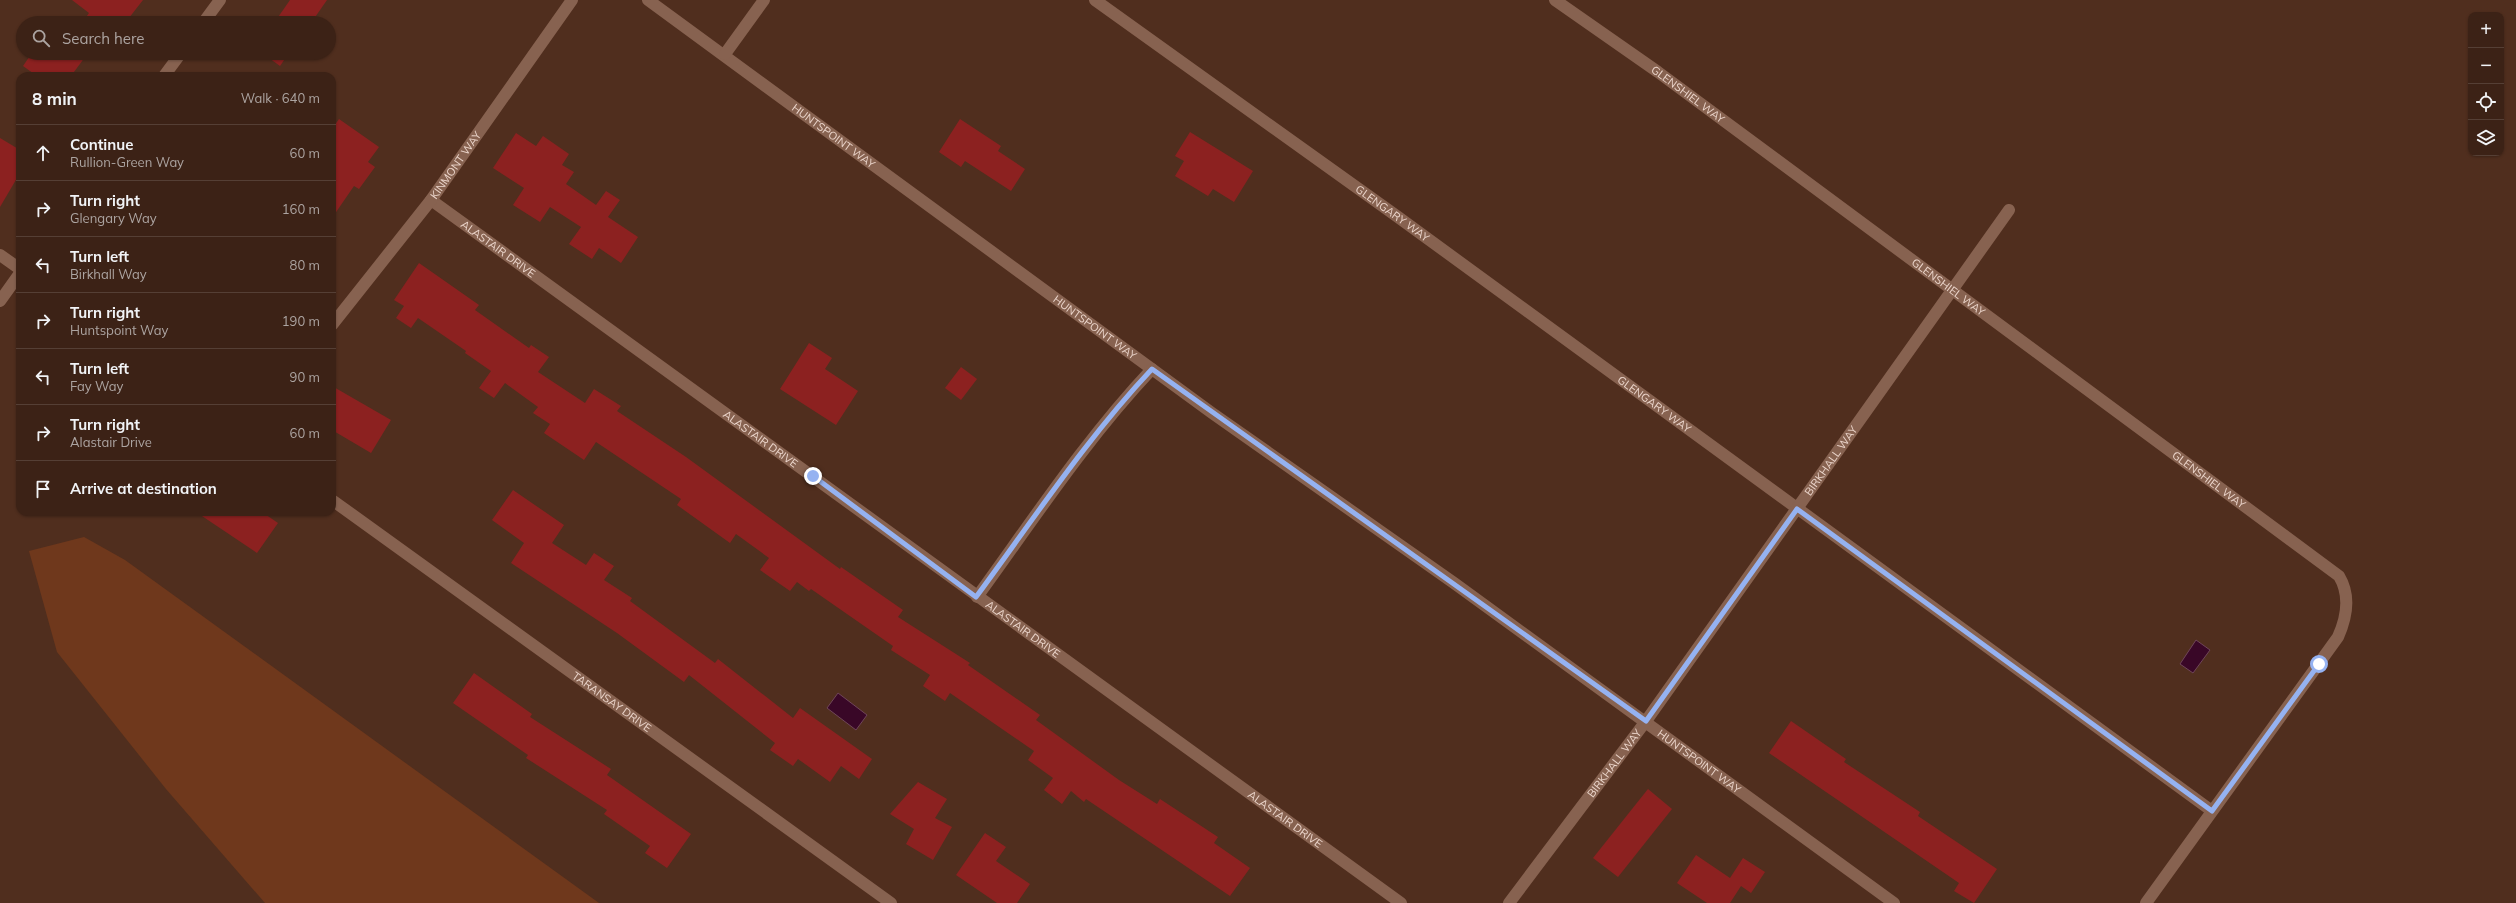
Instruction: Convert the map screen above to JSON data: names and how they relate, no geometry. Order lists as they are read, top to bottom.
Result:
{
  "streets": {
    "street": [
      "GLENSHIEL WAY",
      "HUNTSPOINT WAY",
      "KINMONT WAY",
      "GLENGARY WAY",
      "ALASTAIR DRIVE",
      "BIRKHALL WAY",
      "TARANSAY DRIVE"
    ]
  },
  "crossings": [
    ["GLENSHIEL WAY", "GLENGARY WAY"],
    ["GLENSHIEL WAY", "BIRKHALL WAY"],
    ["HUNTSPOINT WAY", "BIRKHALL WAY"],
    ["KINMONT WAY", "ALASTAIR DRIVE"],
    ["GLENGARY WAY", "BIRKHALL WAY"]
  ],
  "page": {
    "map_buttons": ["+", "−"],
    "search": "Search here",
    "heading": ["8 min", "Walk · 640 m"],
    "list": [
      ["Continue", "Rullion-Green Way", "60 m"],
      ["Turn right", "Glengary Way", "160 m"],
      ["Turn left", "Birkhall Way", "80 m"],
      ["Turn right", "Huntspoint Way", "190 m"],
      ["Turn left", "Fay Way", "90 m"],
      ["Turn right", "Alastair Drive", "60 m"],
      "Arrive at destination"
    ]
  }
}
